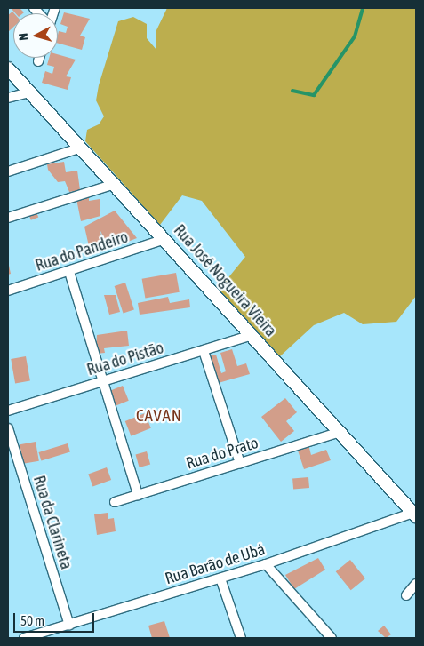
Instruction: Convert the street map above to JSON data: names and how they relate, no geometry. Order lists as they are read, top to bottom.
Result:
{
  "streets": {
    "main road": ["Rua José Nogueira Vieira"],
    "street": [
      "Rua do Pandeiro",
      "Rua do Pistão",
      "Rua do Prato",
      "Rua da Clarineta",
      "Rua Barão de Ubá"
    ]
  },
  "crossings": [
    ["Rua do Pandeiro", "Rua José Nogueira Vieira"],
    ["Rua José Nogueira Vieira", "Rua do Pistão"],
    ["Rua José Nogueira Vieira", "Rua do Prato"],
    ["Rua José Nogueira Vieira", "Rua Barão de Ubá"],
    ["Rua da Clarineta", "Rua Barão de Ubá"]
  ],
  "districts": ["CAVAN"],
  "scale_bar": "50 m",
  "north": "left"
}
